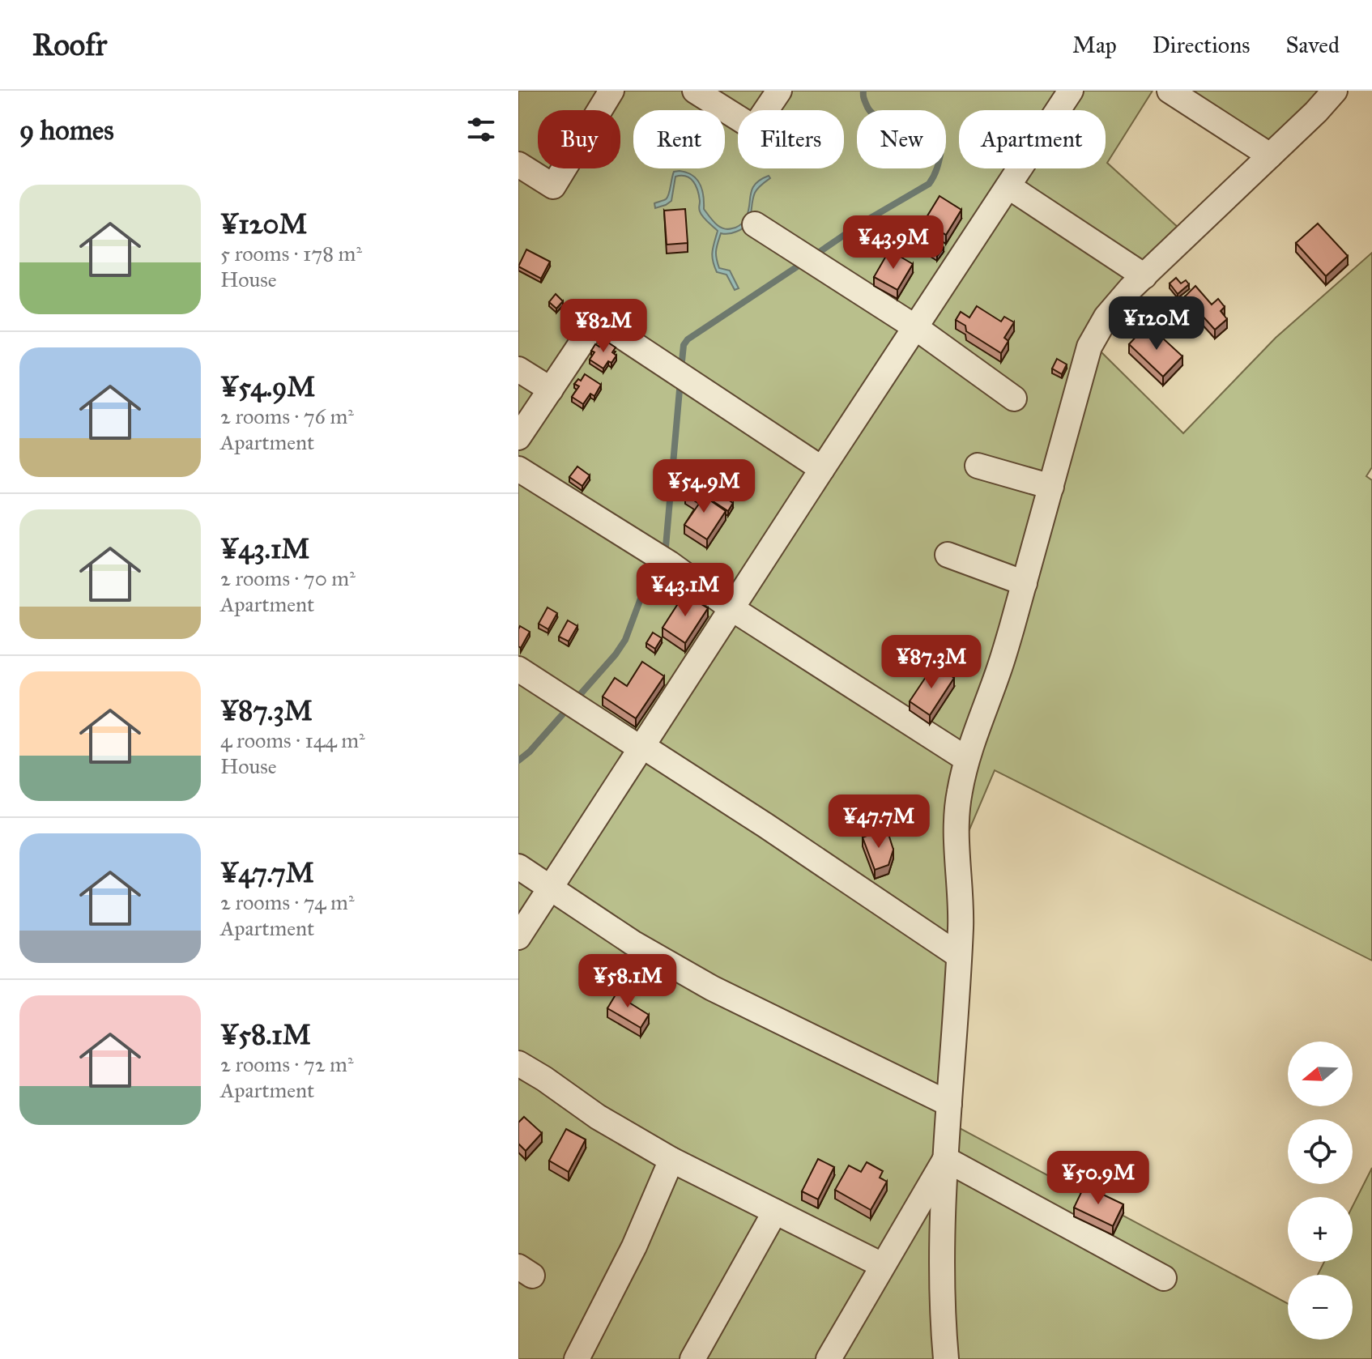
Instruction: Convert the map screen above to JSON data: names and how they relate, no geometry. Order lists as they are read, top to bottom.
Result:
{
  "north": "left",
  "page": {
    "header": "Roofr",
    "nav": ["Map", "Directions", "Saved"],
    "heading": "9 homes",
    "chip": [
      "Buy",
      "Rent",
      "Filters",
      "New",
      "Apartment"
    ],
    "list": [
      {
        "name": "¥120M",
        "note": "5 rooms · 178 m² · House"
      },
      {
        "name": "¥54.9M",
        "note": "2 rooms · 76 m² · Apartment"
      },
      {
        "name": "¥43.1M",
        "note": "2 rooms · 70 m² · Apartment"
      },
      {
        "name": "¥87.3M",
        "note": "4 rooms · 144 m² · House"
      },
      {
        "name": "¥47.7M",
        "note": "2 rooms · 74 m² · Apartment"
      },
      {
        "name": "¥58.1M",
        "note": "2 rooms · 72 m² · Apartment"
      }
    ],
    "price": [
      "¥43.9M",
      "¥120M",
      "¥82M",
      "¥54.9M",
      "¥43.1M",
      "¥87.3M",
      "¥47.7M",
      "¥58.1M",
      "¥50.9M"
    ],
    "map_buttons": ["+", "−"]
  }
}
